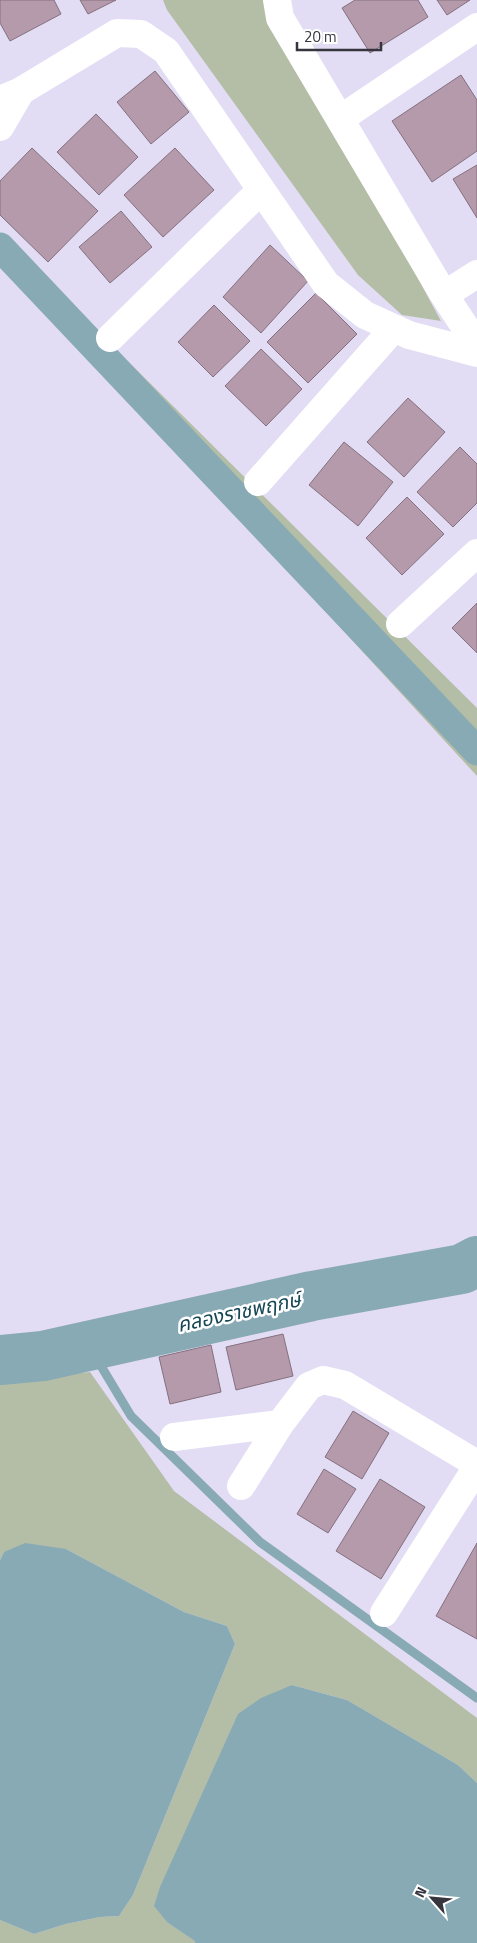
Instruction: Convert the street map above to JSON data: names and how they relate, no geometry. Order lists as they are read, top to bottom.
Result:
{
  "water": ["คลองราชพฤกษ์"],
  "scale_bar": "20 m",
  "north": "top left"
}
